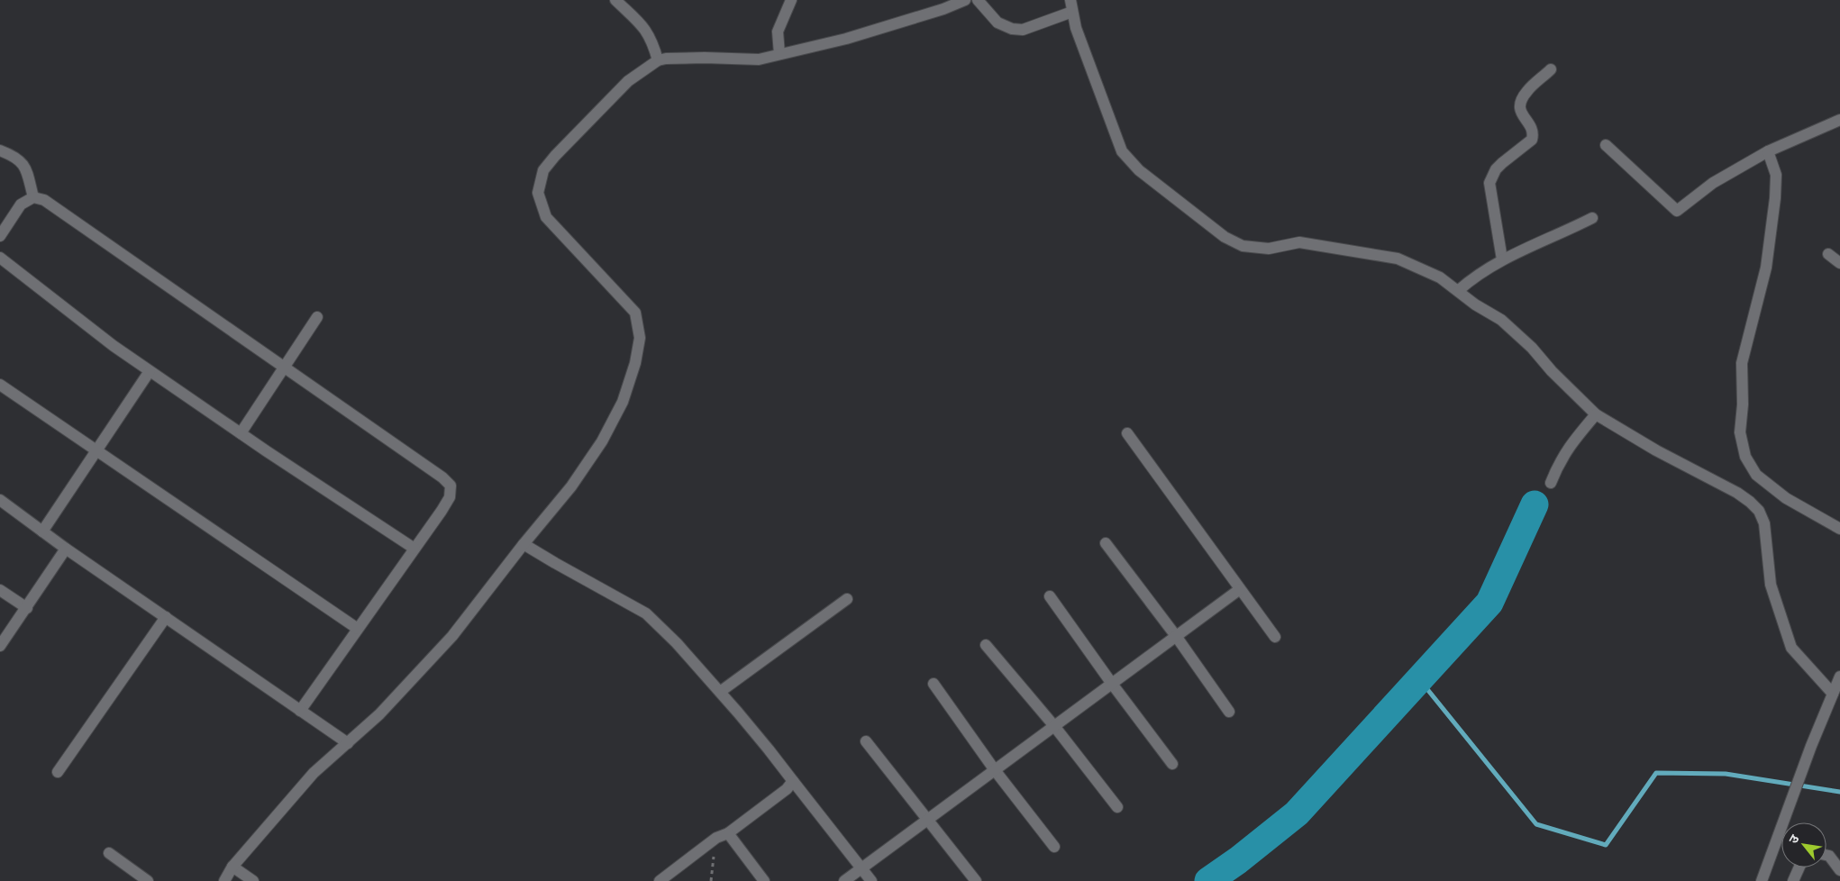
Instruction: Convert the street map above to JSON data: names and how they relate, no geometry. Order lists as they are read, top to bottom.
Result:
{
  "north": "top left"
}
